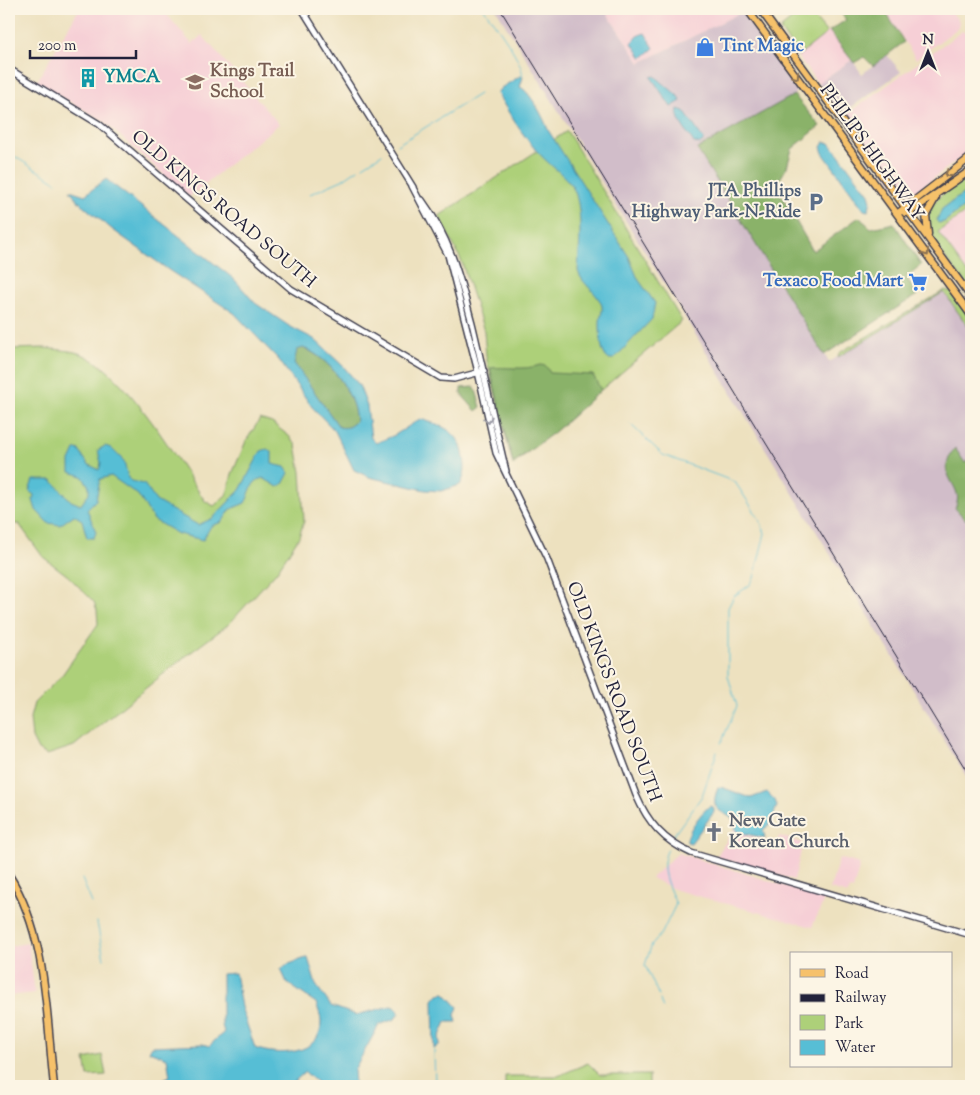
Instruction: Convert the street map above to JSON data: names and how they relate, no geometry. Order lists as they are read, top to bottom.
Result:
{
  "streets": {
    "main road": ["PHILIPS HIGHWAY"],
    "street": ["OLD KINGS ROAD SOUTH"]
  },
  "places": {
    "shop": ["Tint Magic"],
    "building": ["YMCA"],
    "school or university": ["Kings Trail School"],
    "parking": ["JTA Phillips Highway Park-N-Ride"],
    "supermarket": ["Texaco Food Mart"],
    "church": ["New Gate Korean Church"]
  },
  "legend": [
    "Road",
    "Railway",
    "Park",
    "Water"
  ],
  "scale_bar": "200 m",
  "north": "top"
}
